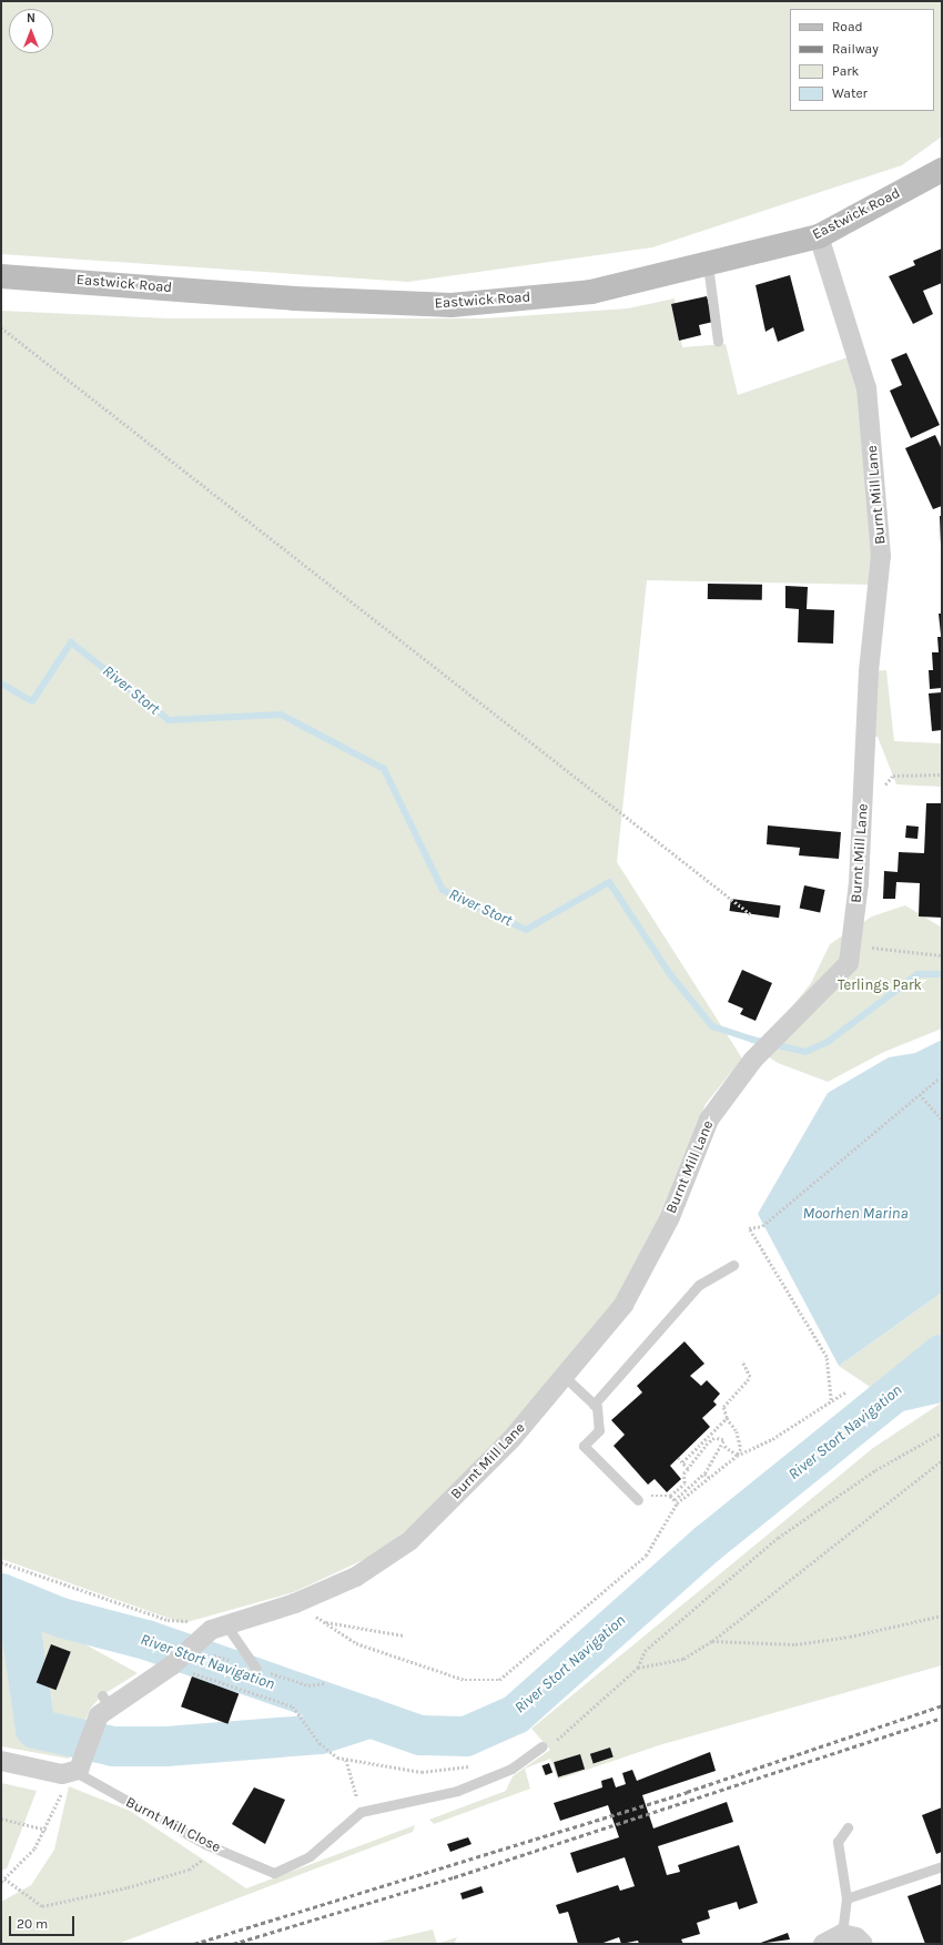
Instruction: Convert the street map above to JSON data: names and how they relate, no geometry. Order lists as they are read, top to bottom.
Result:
{
  "streets": {
    "street": ["Eastwick Road", "Burnt Mill Lane"],
    "lane": ["Burnt Mill Close"]
  },
  "crossings": [
    ["Eastwick Road", "Burnt Mill Lane"],
    ["Burnt Mill Lane", "Burnt Mill Close"]
  ],
  "water": ["River Stort", "Moorhen Marina", "River Stort Navigation"],
  "parks": ["Terlings Park"],
  "legend": [
    "Road",
    "Railway",
    "Park",
    "Water"
  ],
  "scale_bar": "20 m",
  "north": "top"
}
